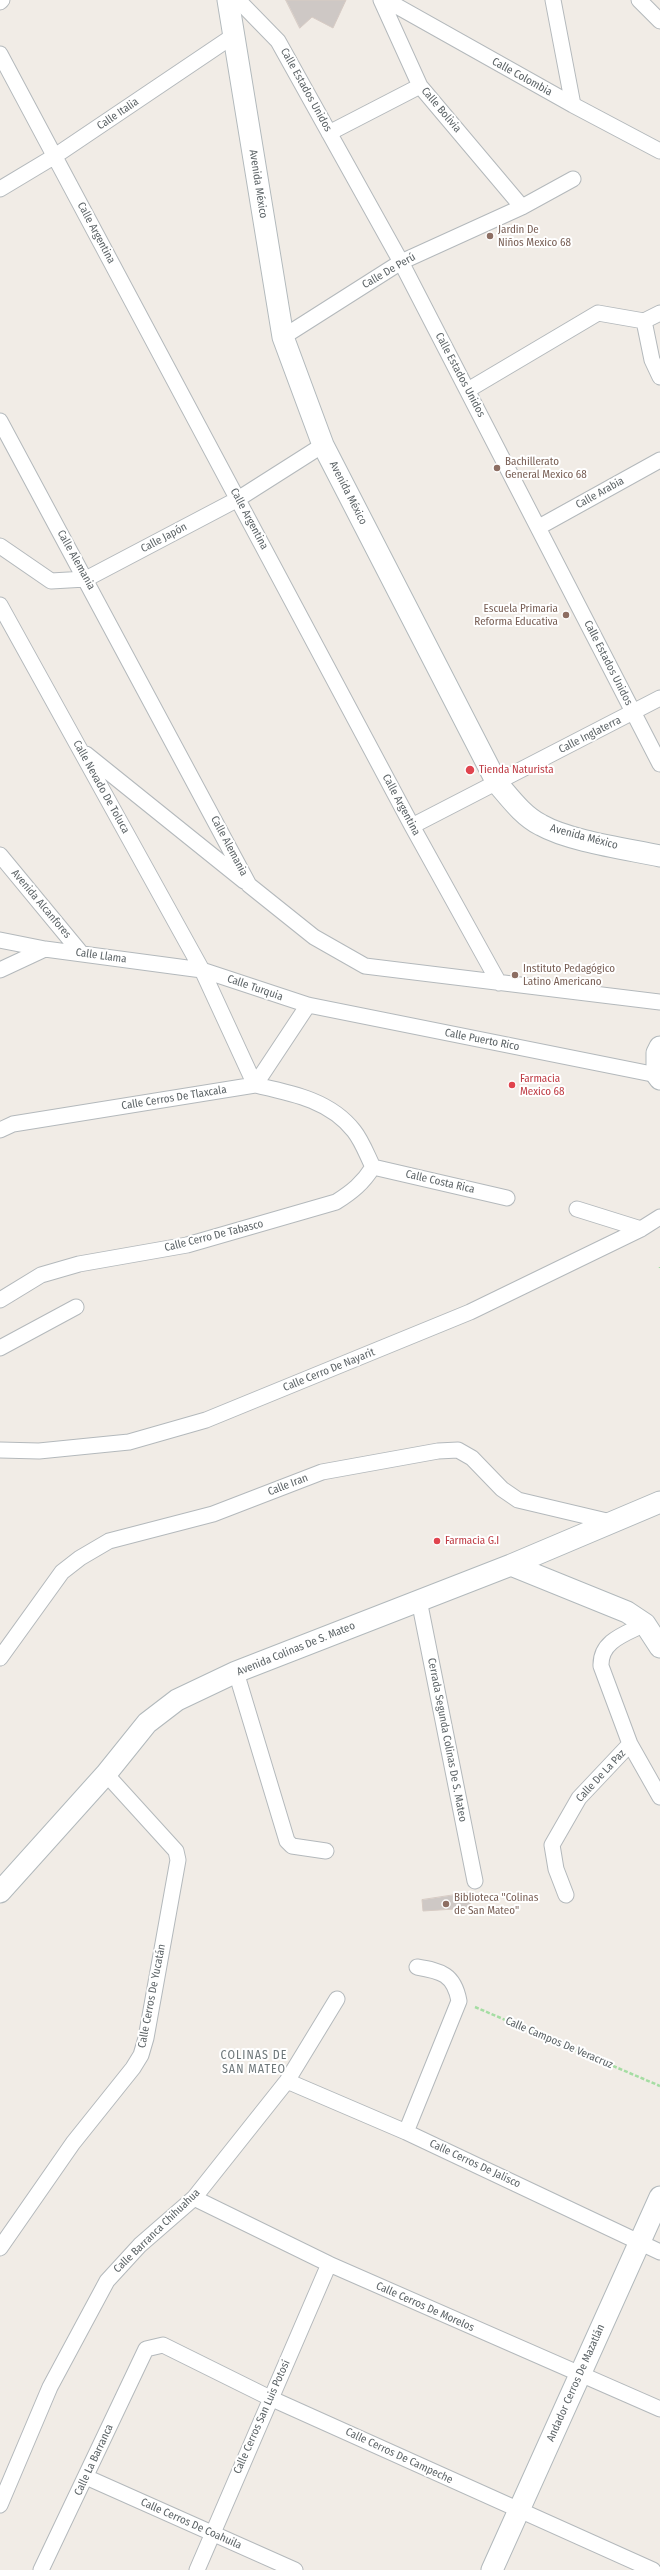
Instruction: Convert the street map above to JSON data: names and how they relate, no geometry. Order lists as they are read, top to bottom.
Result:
{
  "streets": {
    "street": [
      "Calle Colombia",
      "Calle Estados Unidos",
      "Calle Bolivia",
      "Calle Italia",
      "Avenida México",
      "Calle Argentina",
      "Calle De Perú",
      "Calle Arabia",
      "Calle Japón",
      "Calle Alemania",
      "Calle Inglaterra",
      "Calle Nevado De Toluca",
      "Avenida Alcanfores",
      "Calle Llama",
      "Calle Turquia",
      "Calle Puerto Rico",
      "Calle Cerros De Tlaxcala",
      "Calle Costa Rica",
      "Calle Cerro De Tabasco",
      "Calle Cerro De Nayarit",
      "Calle Iran",
      "Avenida Colinas De S. Mateo",
      "Cerrada Segunda Colinas De S. Mateo",
      "Calle De La Paz",
      "Calle Cerros De Yucatán",
      "Calle Cerros De Jalisco",
      "Calle Barranca Chihuahua",
      "Calle Cerros De Morelos",
      "Andador Cerros De Mazatlán",
      "Calle Cerros San Luis Potosí",
      "Calle Cerros De Campeche",
      "Calle La Barranca",
      "Calle Cerros De Coahuila"
    ],
    "path": ["Calle Campos De Veracruz"]
  },
  "crossings": [
    ["Calle Estados Unidos", "Calle De Perú"],
    ["Calle Estados Unidos", "Calle Arabia"],
    ["Calle Estados Unidos", "Calle Inglaterra"],
    ["Calle Bolivia", "Calle De Perú"],
    ["Calle Italia", "Avenida México"],
    ["Calle Italia", "Calle Argentina"],
    ["Avenida México", "Calle De Perú"],
    ["Avenida México", "Calle Japón"],
    ["Avenida México", "Calle Inglaterra"],
    ["Calle Argentina", "Calle Japón"],
    ["Calle Argentina", "Calle Alemania"],
    ["Calle Argentina", "Calle Inglaterra"],
    ["Calle Japón", "Calle Alemania"],
    ["Calle Nevado De Toluca", "Calle Llama"],
    ["Calle Nevado De Toluca", "Calle Turquia"],
    ["Calle Nevado De Toluca", "Calle Cerros De Tlaxcala"],
    ["Avenida Alcanfores", "Calle Llama"],
    ["Calle Llama", "Calle Turquia"],
    ["Calle Turquia", "Calle Puerto Rico"],
    ["Calle Costa Rica", "Calle Cerro De Tabasco"],
    ["Calle Iran", "Avenida Colinas De S. Mateo"],
    ["Avenida Colinas De S. Mateo", "Cerrada Segunda Colinas De S. Mateo"],
    ["Avenida Colinas De S. Mateo", "Calle Cerros De Yucatán"],
    ["Calle Cerros De Jalisco", "Calle Barranca Chihuahua"],
    ["Calle Cerros De Jalisco", "Andador Cerros De Mazatlán"],
    ["Calle Barranca Chihuahua", "Calle Cerros De Morelos"],
    ["Calle Cerros De Morelos", "Andador Cerros De Mazatlán"],
    ["Calle Cerros De Morelos", "Calle Cerros San Luis Potosí"],
    ["Andador Cerros De Mazatlán", "Calle Cerros De Campeche"],
    ["Calle Cerros San Luis Potosí", "Calle Cerros De Campeche"],
    ["Calle Cerros San Luis Potosí", "Calle Cerros De Coahuila"],
    ["Calle Cerros De Campeche", "Calle La Barranca"],
    ["Calle La Barranca", "Calle Cerros De Coahuila"]
  ],
  "districts": ["COLINAS DE SAN MATEO"],
  "places": [
    "Jardin De Niños Mexico 68",
    "Bachillerato General Mexico 68",
    "Escuela Primaria Reforma Educativa",
    "Tienda Naturista",
    "Instituto Pedagógico Latino Americano",
    "Farmacia Mexico 68",
    "Farmacia G.I",
    "Biblioteca \"Colinas de San Mateo\""
  ]
}
